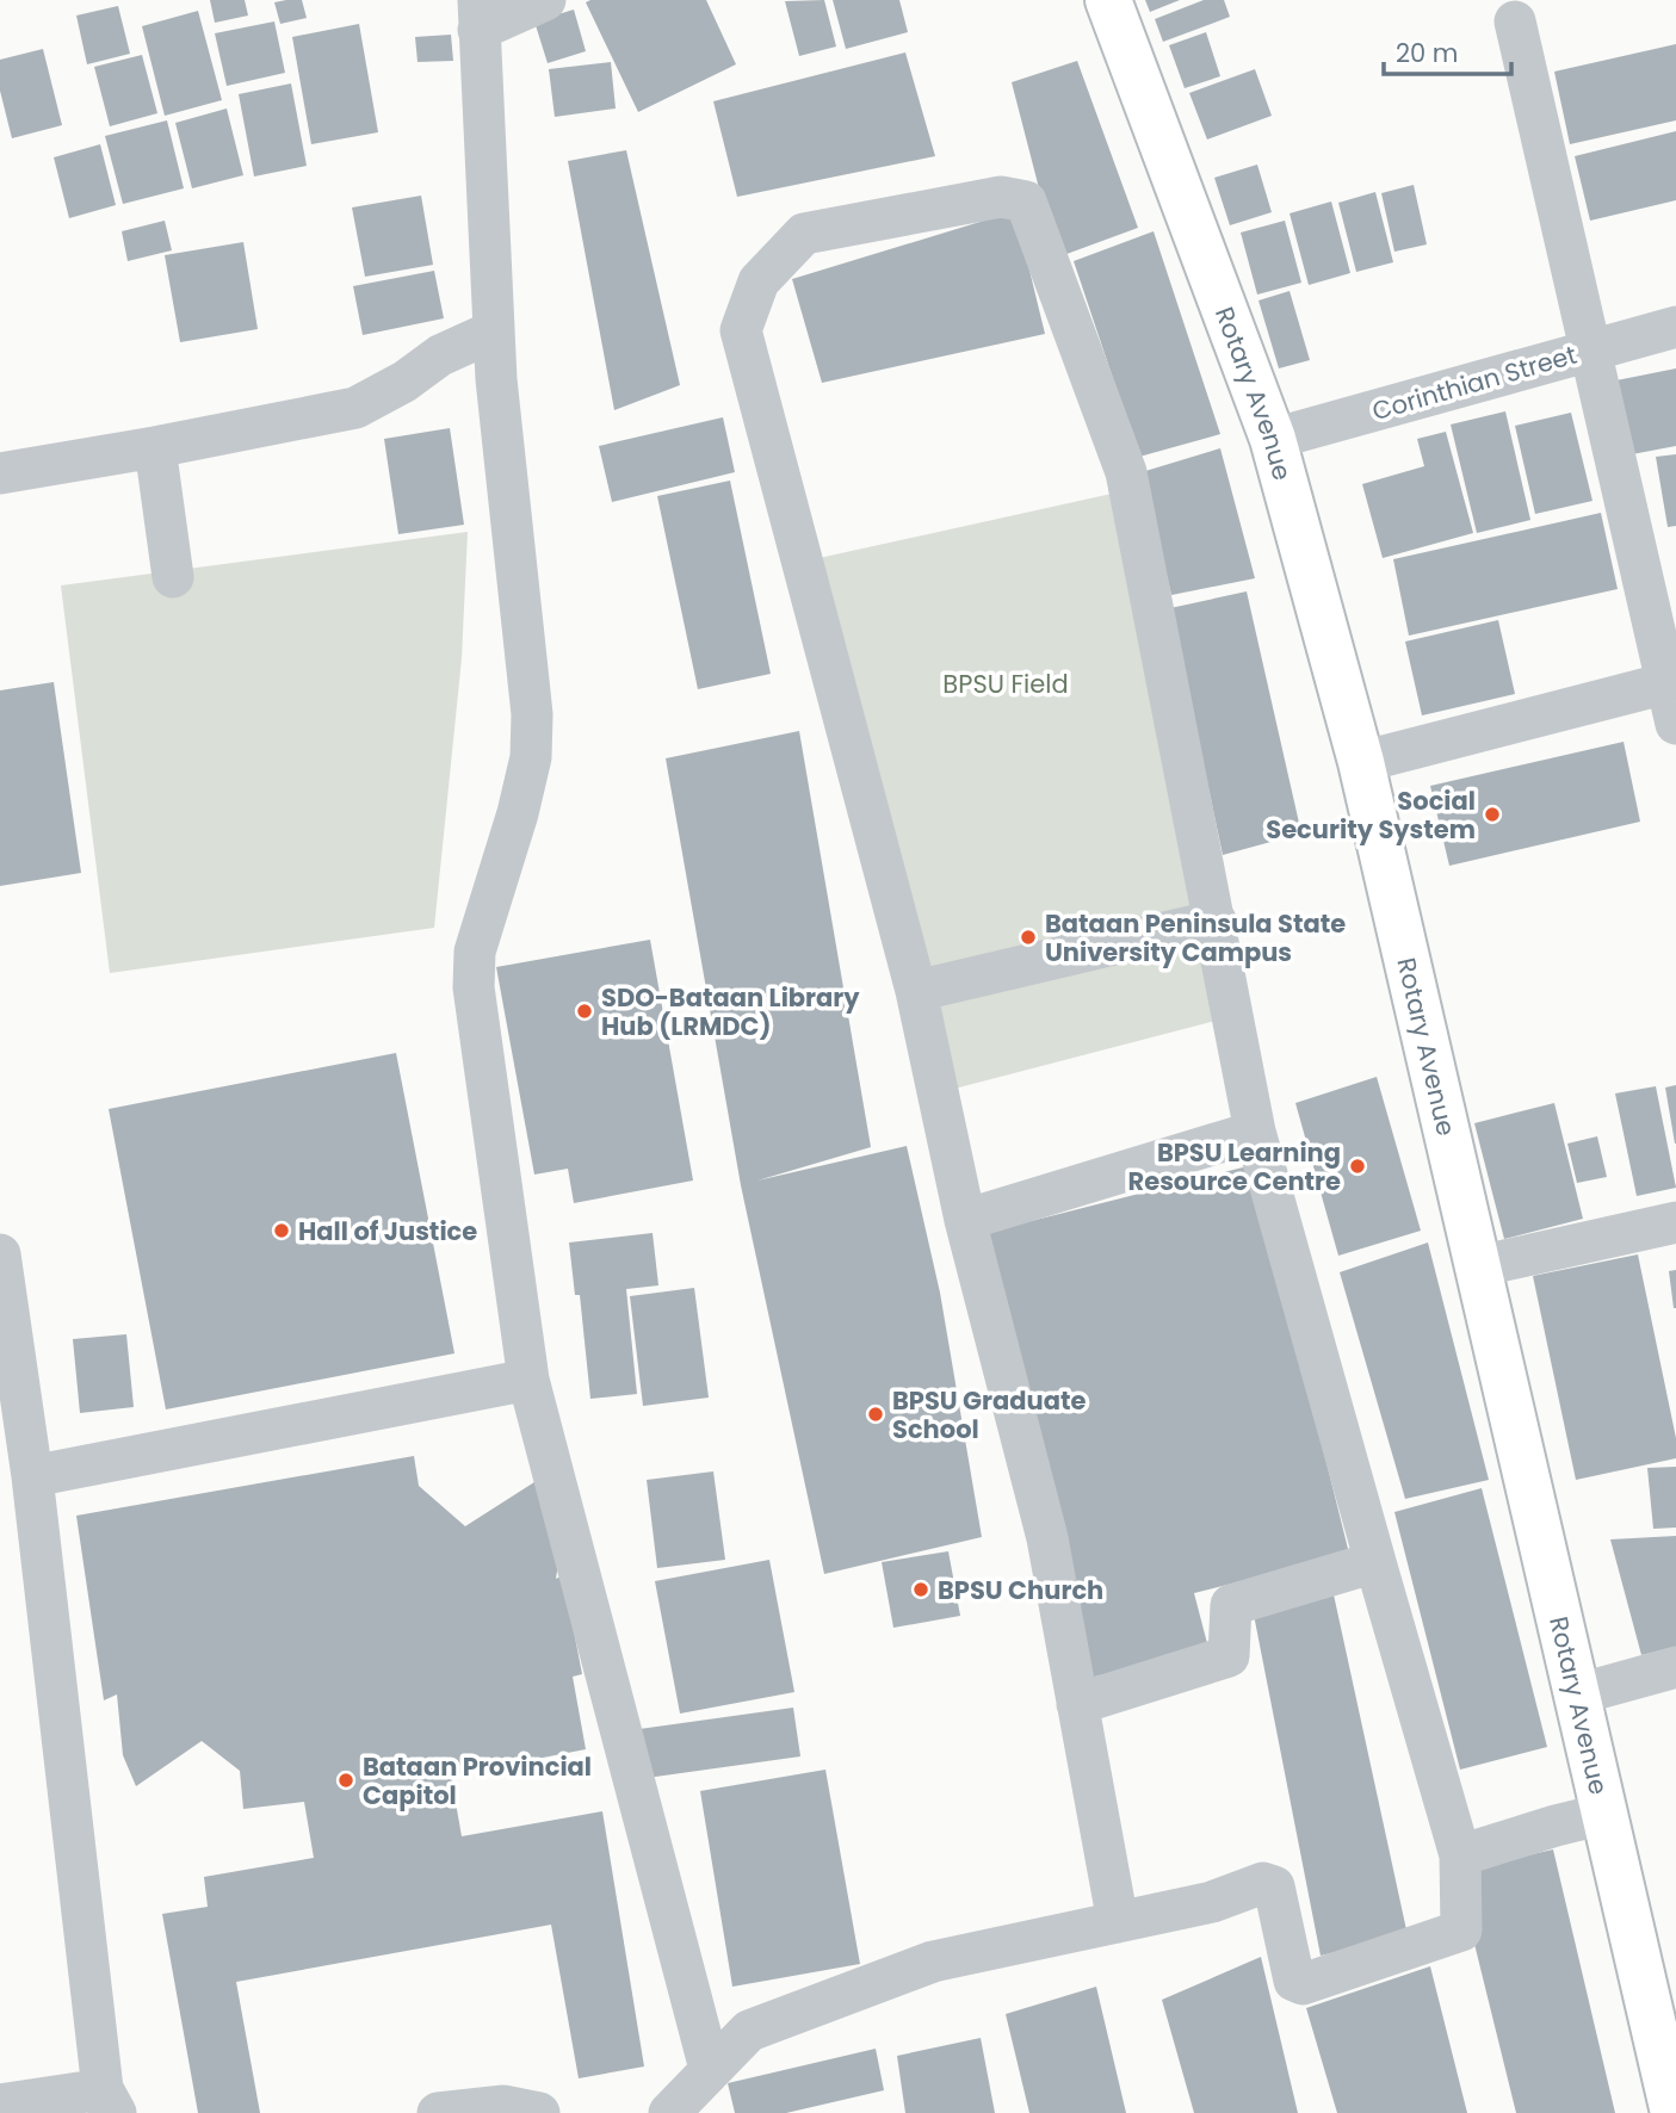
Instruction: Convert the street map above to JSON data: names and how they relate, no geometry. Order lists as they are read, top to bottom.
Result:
{
  "streets": {
    "main road": ["Rotary Avenue"],
    "street": ["Corinthian Street"]
  },
  "crossings": [
    ["Corinthian Street", "Rotary Avenue"]
  ],
  "parks": ["BPSU Field"],
  "places": [
    "Social Security System",
    "Bataan Peninsula State University Campus",
    "SDO-Bataan Library Hub (LRMDC)",
    "BPSU Learning Resource Centre",
    "Hall of Justice",
    "BPSU Graduate School",
    "BPSU Church",
    "Bataan Provincial Capitol"
  ],
  "scale_bar": "20 m"
}
